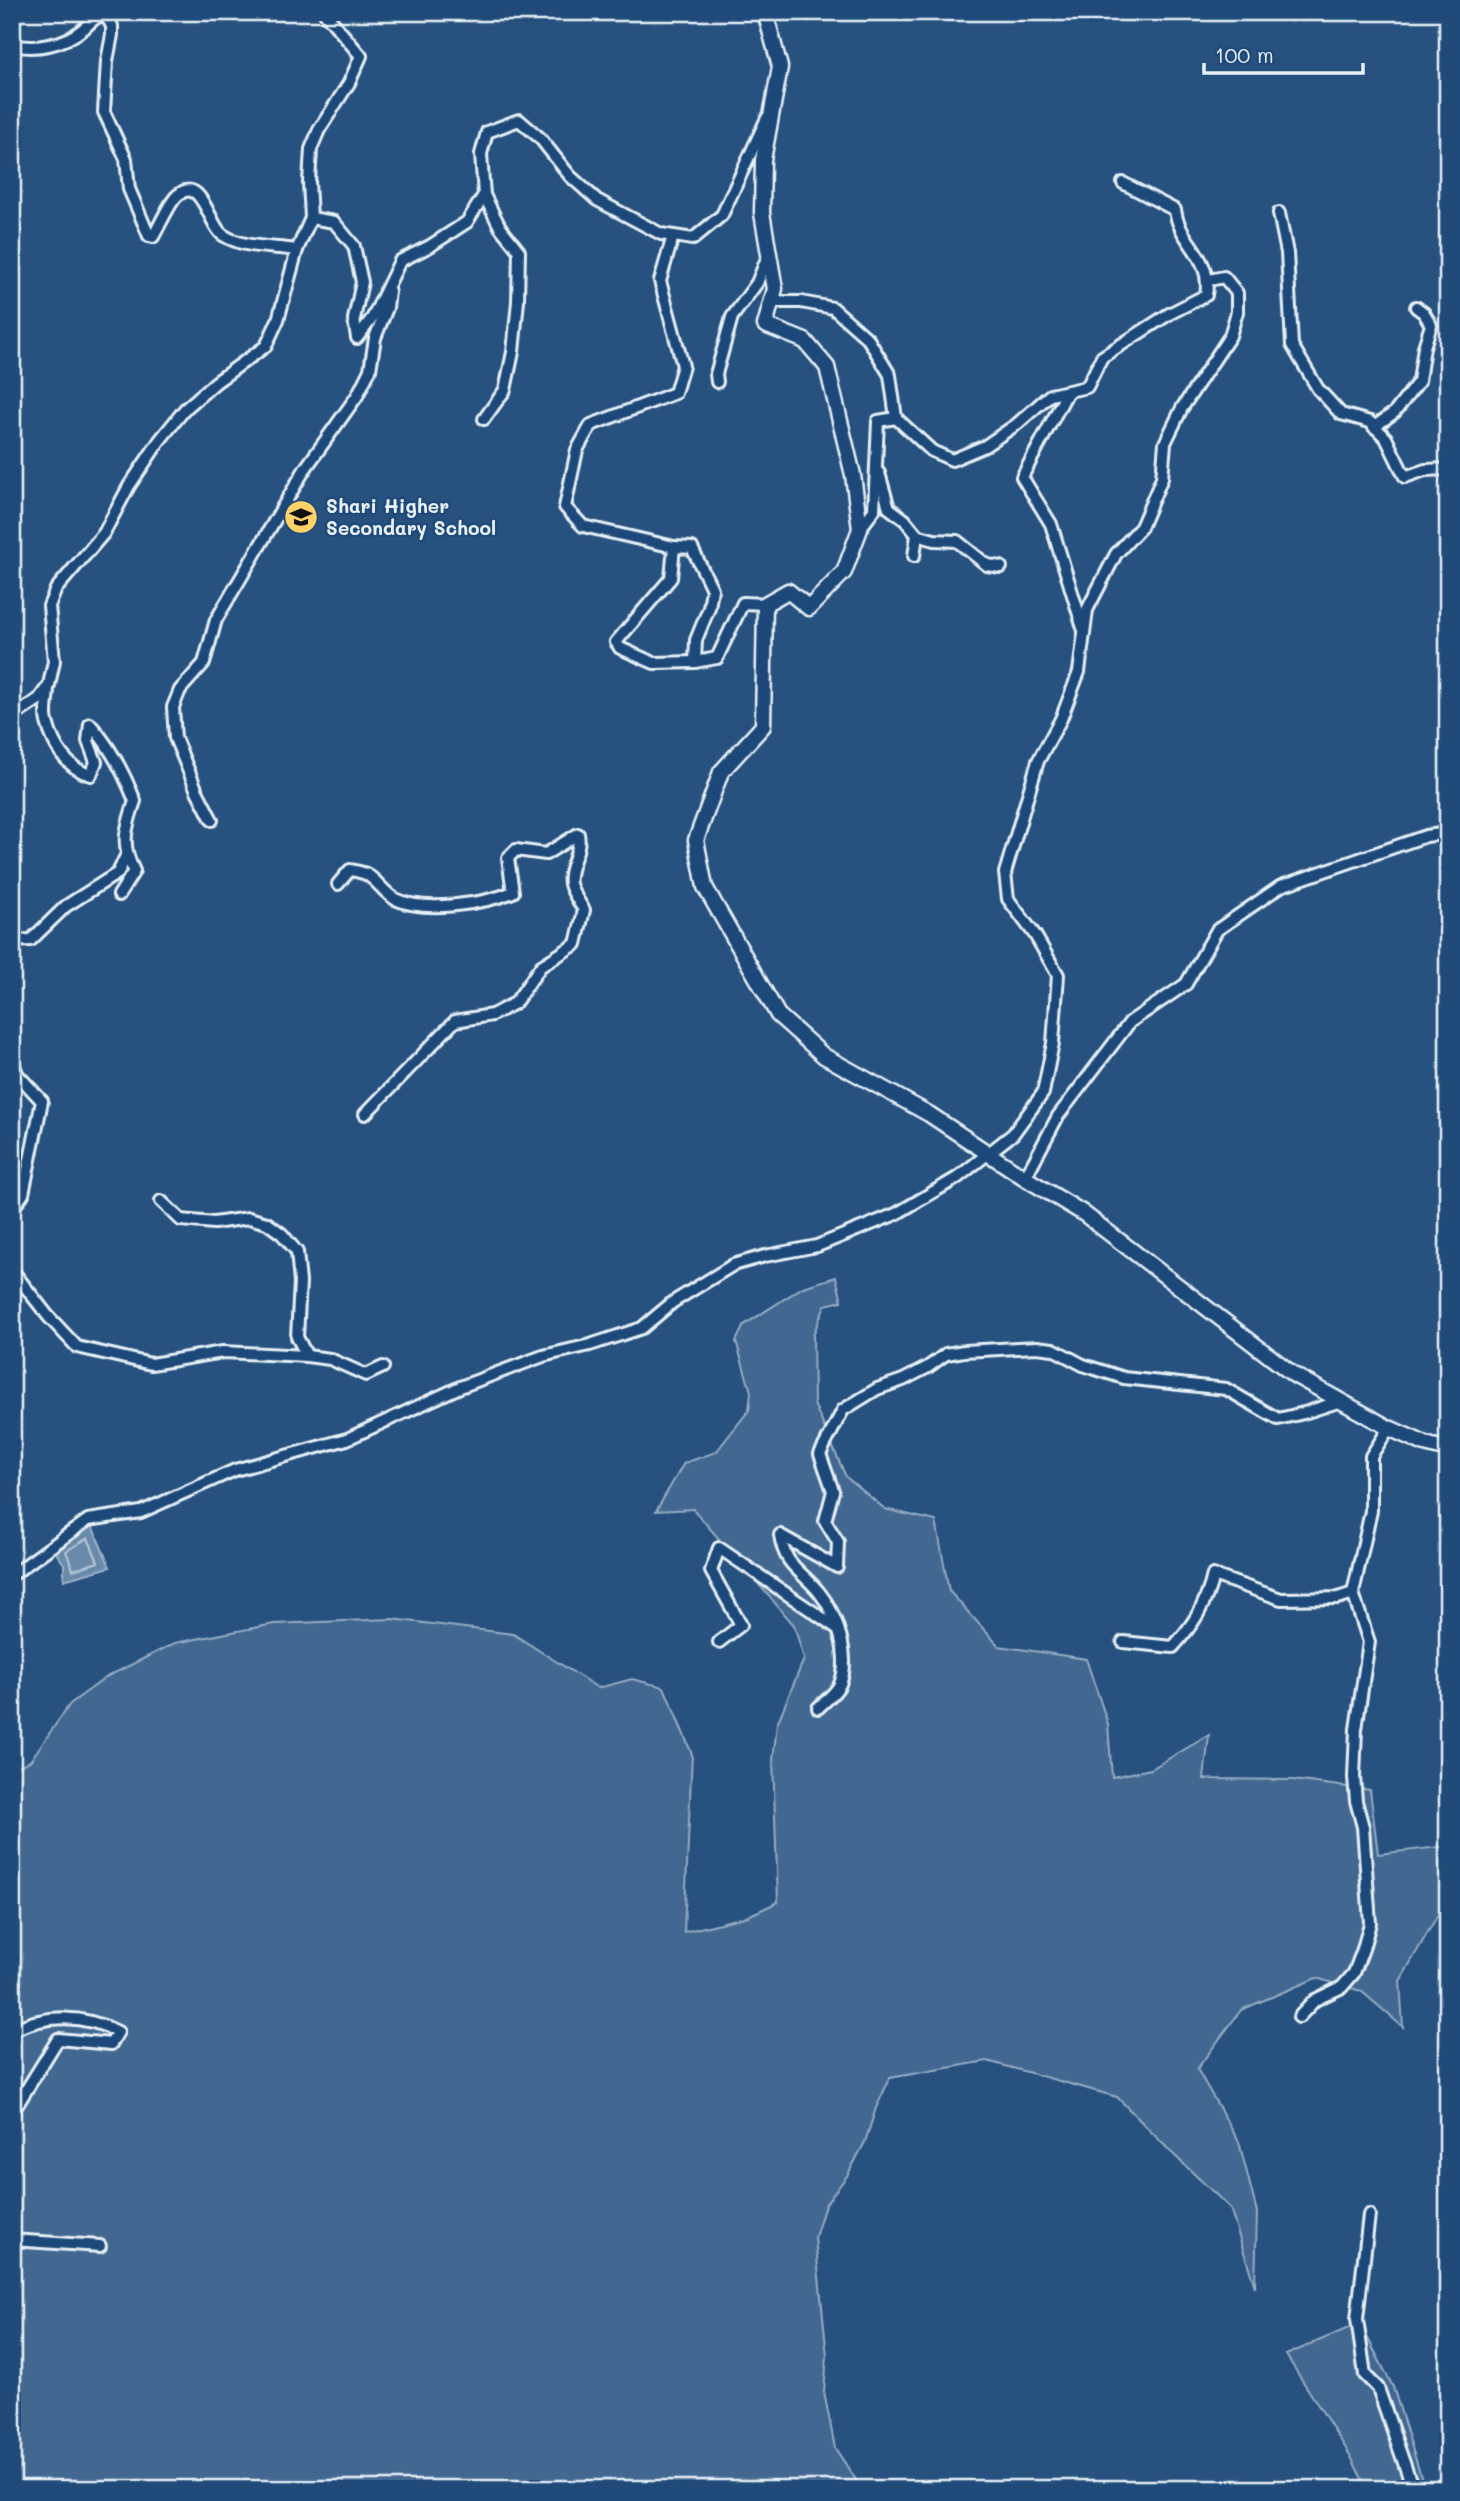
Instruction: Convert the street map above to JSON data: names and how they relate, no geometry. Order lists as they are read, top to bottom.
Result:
{
  "places": {
    "school or university": ["Shari Higher Secondary School"]
  },
  "scale_bar": "100 m"
}
